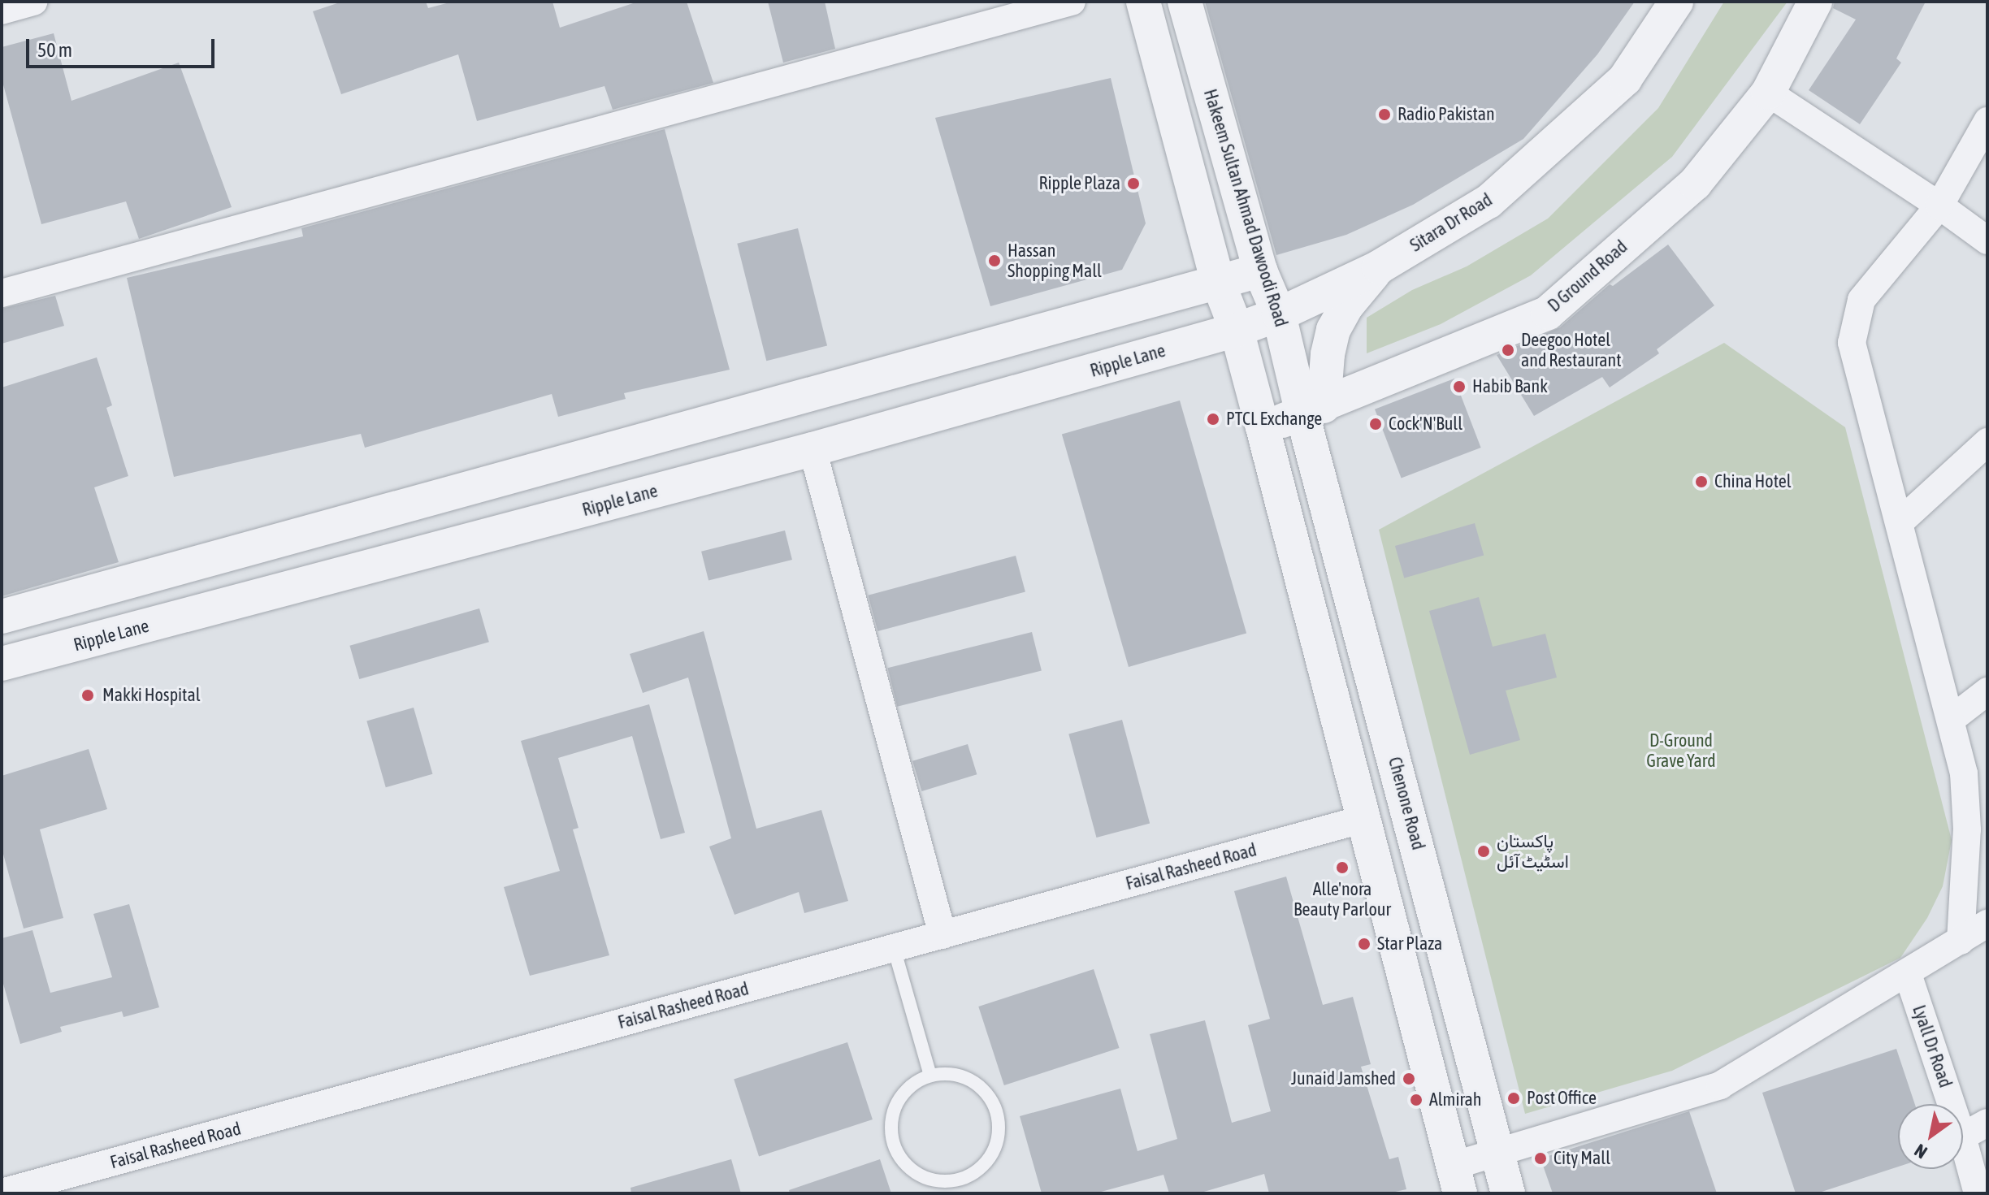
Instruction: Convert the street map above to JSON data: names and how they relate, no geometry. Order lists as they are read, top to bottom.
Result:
{
  "streets": {
    "street": [
      "Hakeem Sultan Ahmad Dawoodi Road",
      "Sitara Dr Road",
      "D Ground Road",
      "Ripple Lane",
      "Chenone Road",
      "Faisal Rasheed Road",
      "Lyall Dr Road"
    ]
  },
  "crossings": [
    ["Hakeem Sultan Ahmad Dawoodi Road", "Sitara Dr Road"],
    ["Hakeem Sultan Ahmad Dawoodi Road", "D Ground Road"],
    ["Hakeem Sultan Ahmad Dawoodi Road", "Chenone Road"],
    ["Sitara Dr Road", "Ripple Lane"],
    ["D Ground Road", "Chenone Road"]
  ],
  "parks": ["D-Ground Grave Yard"],
  "places": [
    "Radio Pakistan",
    "Ripple Plaza",
    "Hassan Shopping Mall",
    "Deegoo Hotel and Restaurant",
    "Habib Bank",
    "PTCL Exchange",
    "Cock'N'Bull",
    "China Hotel",
    "Makki Hospital",
    "پاکستان اسٹیٹ آئل",
    "Alle'nora Beauty Parlour",
    "Star Plaza",
    "Junaid Jamshed",
    "Post Office",
    "Almirah",
    "City Mall"
  ],
  "scale_bar": "50 m",
  "north": "bottom left"
}
